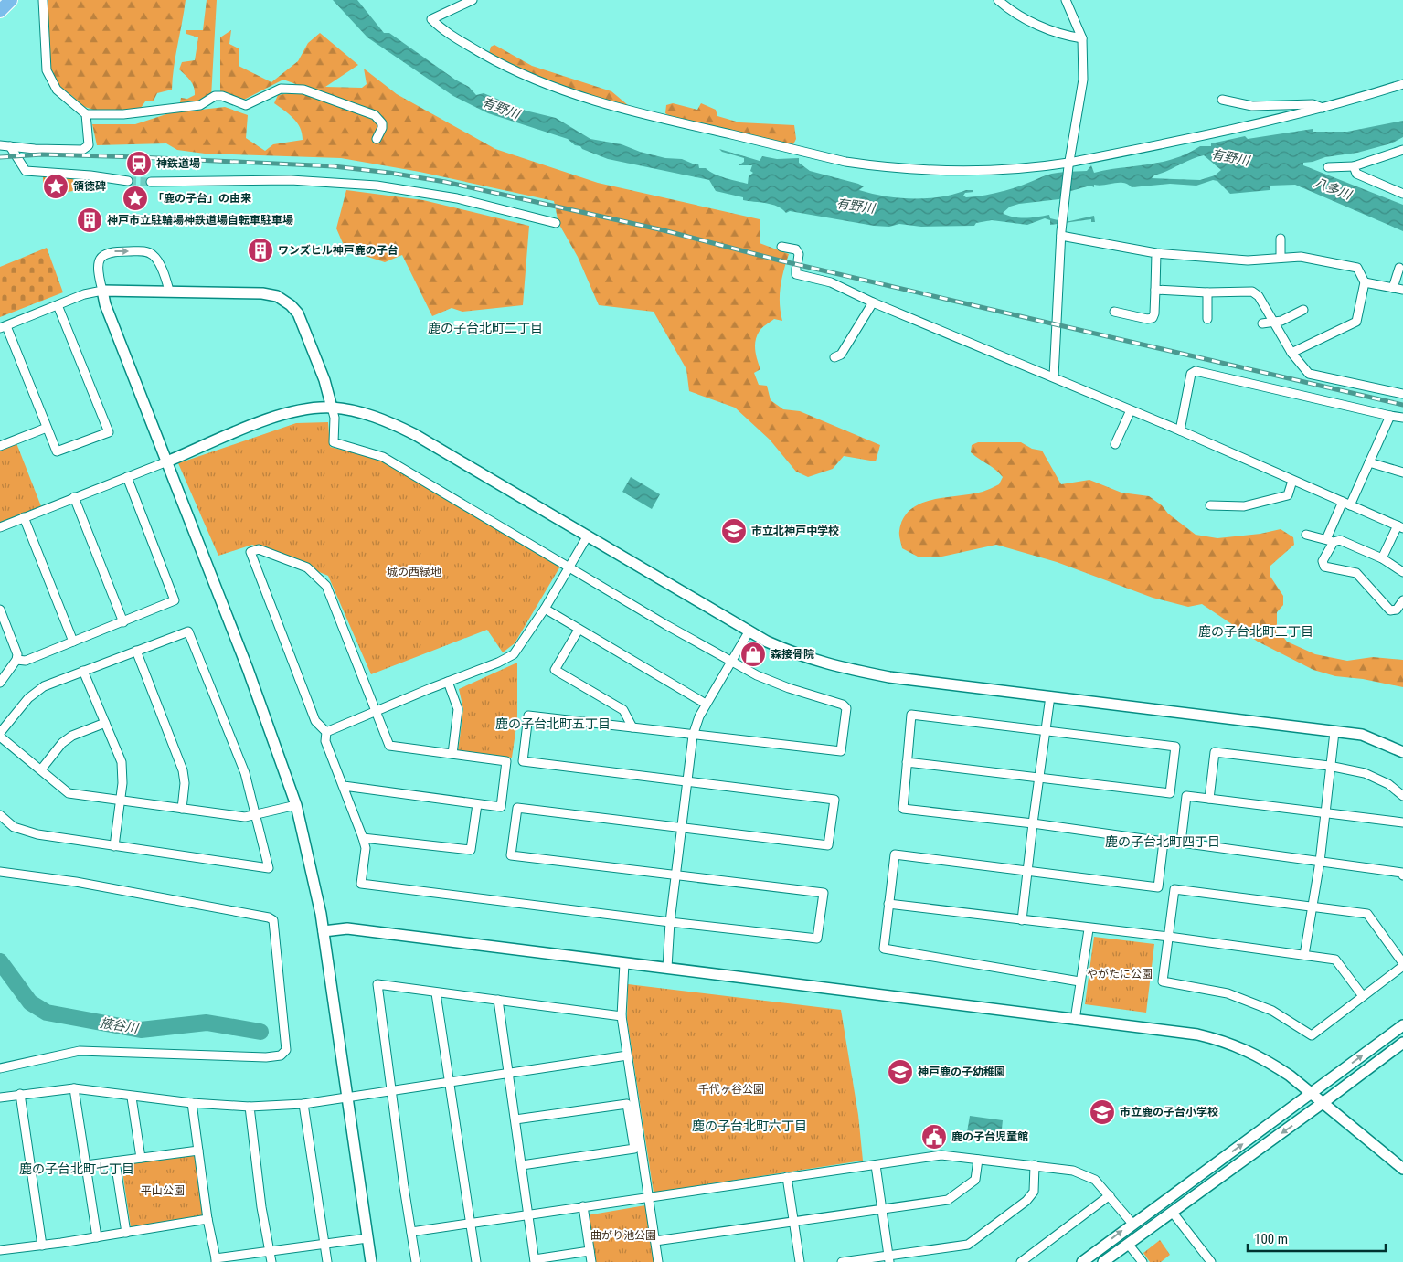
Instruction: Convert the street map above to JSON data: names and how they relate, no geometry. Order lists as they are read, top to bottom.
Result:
{
  "districts": [
    "鹿の子台北町二丁目",
    "鹿の子台北町三丁目",
    "鹿の子台北町五丁目",
    "鹿の子台北町四丁目",
    "鹿の子台北町六丁目",
    "鹿の子台北町七丁目"
  ],
  "water": ["有野川", "八多川", "掖谷川"],
  "parks": [
    "城の西緑地",
    "やがたに公園",
    "千代ヶ谷公園",
    "平山公園",
    "曲がり池公園"
  ],
  "places": {
    "station": ["神鉄道場"],
    "place": ["領徳碑", "「鹿の子台」の由来"],
    "building": ["神戸市立駐輪場神鉄道場自転車駐車場", "ワンズヒル神戸鹿の子台"],
    "school or university": ["市立北神戸中学校", "神戸鹿の子幼稚園", "市立鹿の子台小学校"],
    "shop": ["森接骨院"],
    "public building": ["鹿の子台児童館"]
  },
  "scale_bar": "100 m"
}
